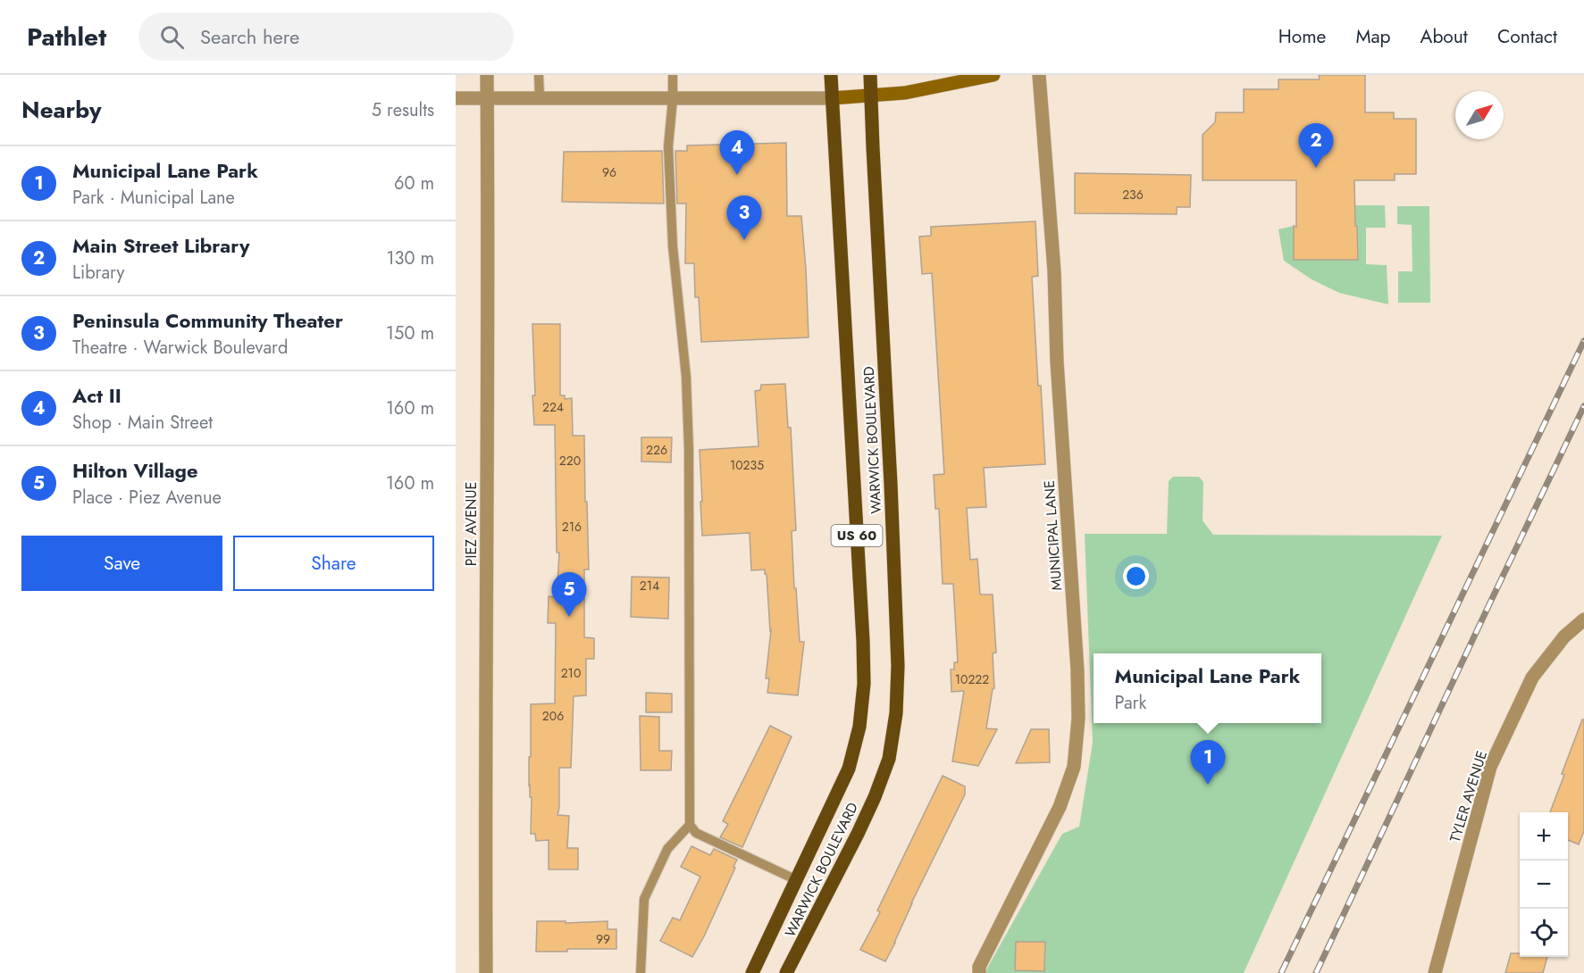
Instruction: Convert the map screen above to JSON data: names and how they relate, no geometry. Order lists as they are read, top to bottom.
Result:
{
  "streets": {
    "main road": ["WARWICK BOULEVARD", "US 60"],
    "street": ["PIEZ AVENUE", "MUNICIPAL LANE", "TYLER AVENUE"]
  },
  "house_numbers": [
    "96",
    "236",
    "224",
    "226",
    "220",
    "10235",
    "216",
    "214",
    "210",
    "10222",
    "206",
    "99"
  ],
  "north": "top right",
  "page": {
    "header": "Pathlet",
    "search": "Search here",
    "nav": [
      "Home",
      "Map",
      "About",
      "Contact"
    ],
    "heading": ["Nearby", "5 results"],
    "pins": [
      "2",
      "4",
      "3",
      "5",
      "1"
    ],
    "list": [
      {
        "mark": "1",
        "name": "Municipal Lane Park",
        "note": "Park · Municipal Lane",
        "value": "60 m"
      },
      {
        "mark": "2",
        "name": "Main Street Library",
        "note": "Library",
        "value": "130 m"
      },
      {
        "mark": "3",
        "name": "Peninsula Community Theater",
        "note": "Theatre · Warwick Boulevard",
        "value": "150 m"
      },
      {
        "mark": "4",
        "name": "Act II",
        "note": "Shop · Main Street",
        "value": "160 m"
      },
      {
        "mark": "5",
        "name": "Hilton Village",
        "note": "Place · Piez Avenue",
        "value": "160 m"
      }
    ],
    "buttons": ["Save", "Share"],
    "popup": ["Municipal Lane Park", "Park"],
    "map_buttons": ["+", "−"]
  }
}
